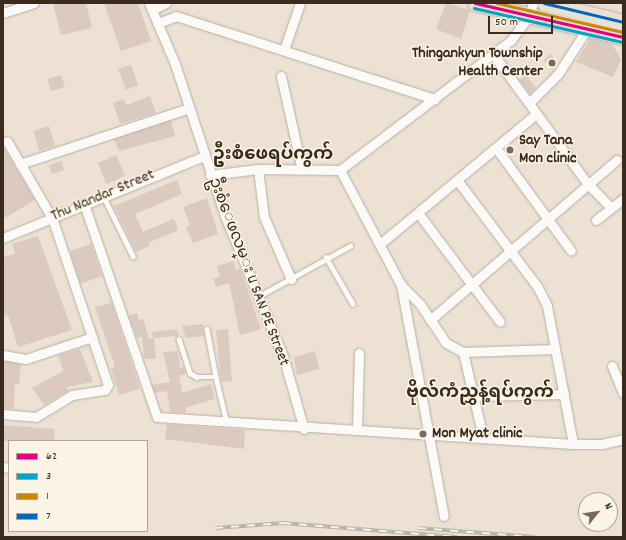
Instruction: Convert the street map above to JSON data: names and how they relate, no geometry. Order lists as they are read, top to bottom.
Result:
{
  "streets": {
    "street": ["Thu Nandar Street", "ဦးစံေဖလမ္း U SAN PE Street"]
  },
  "crossings": [
    ["Thu Nandar Street", "ဦးစံေဖလမ္း U SAN PE Street"]
  ],
  "districts": ["ဦးစံဖေရပ်ကွက်", "ဗိုလ်ကံညွှန့်ရပ်ကွက်"],
  "places": ["Thingankyun Township Health Center", "Say Tana Mon clinic", "Mon Myat clinic"],
  "lines": [
    "transit line 62",
    "transit line 1",
    "transit line 7",
    "transit line 3"
  ],
  "legend": [
    "62",
    "3",
    "1",
    "7"
  ],
  "scale_bar": "50 m",
  "north": "top right"
}
